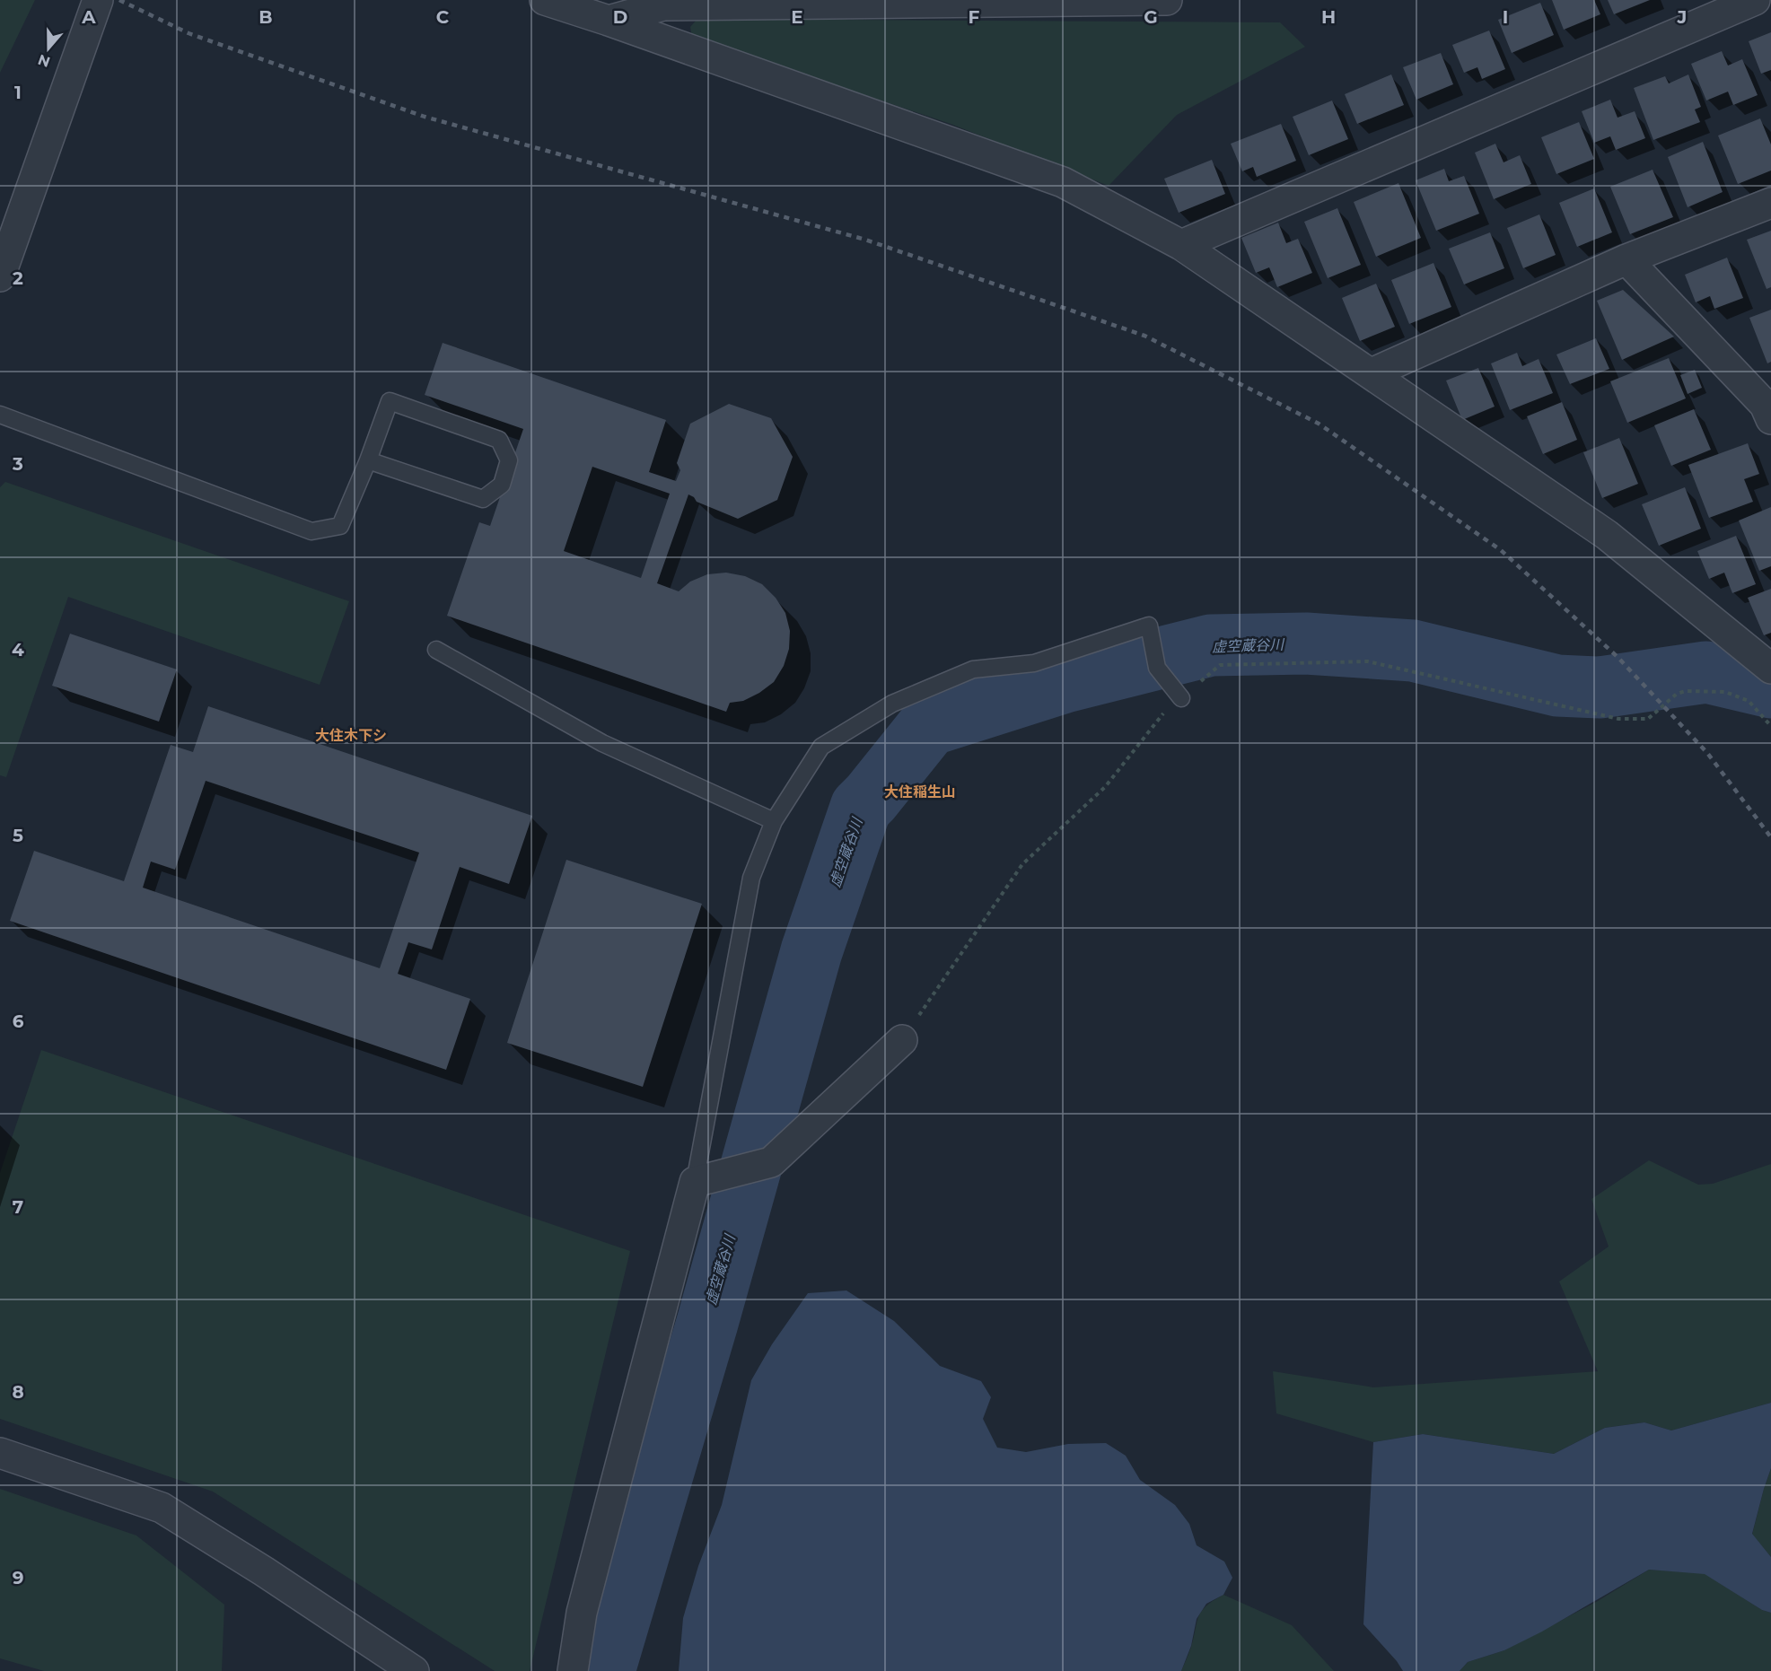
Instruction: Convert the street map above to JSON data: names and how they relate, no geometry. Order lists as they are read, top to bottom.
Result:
{
  "districts": ["大住木下シ", "大住稲生山"],
  "water": ["虚空蔵谷川"],
  "north": "bottom",
  "grid": {
    "columns": [
      "A",
      "B",
      "C",
      "D",
      "E",
      "F",
      "G",
      "H",
      "I",
      "J"
    ],
    "rows": [
      "1",
      "2",
      "3",
      "4",
      "5",
      "6",
      "7",
      "8",
      "9"
    ]
  }
}
